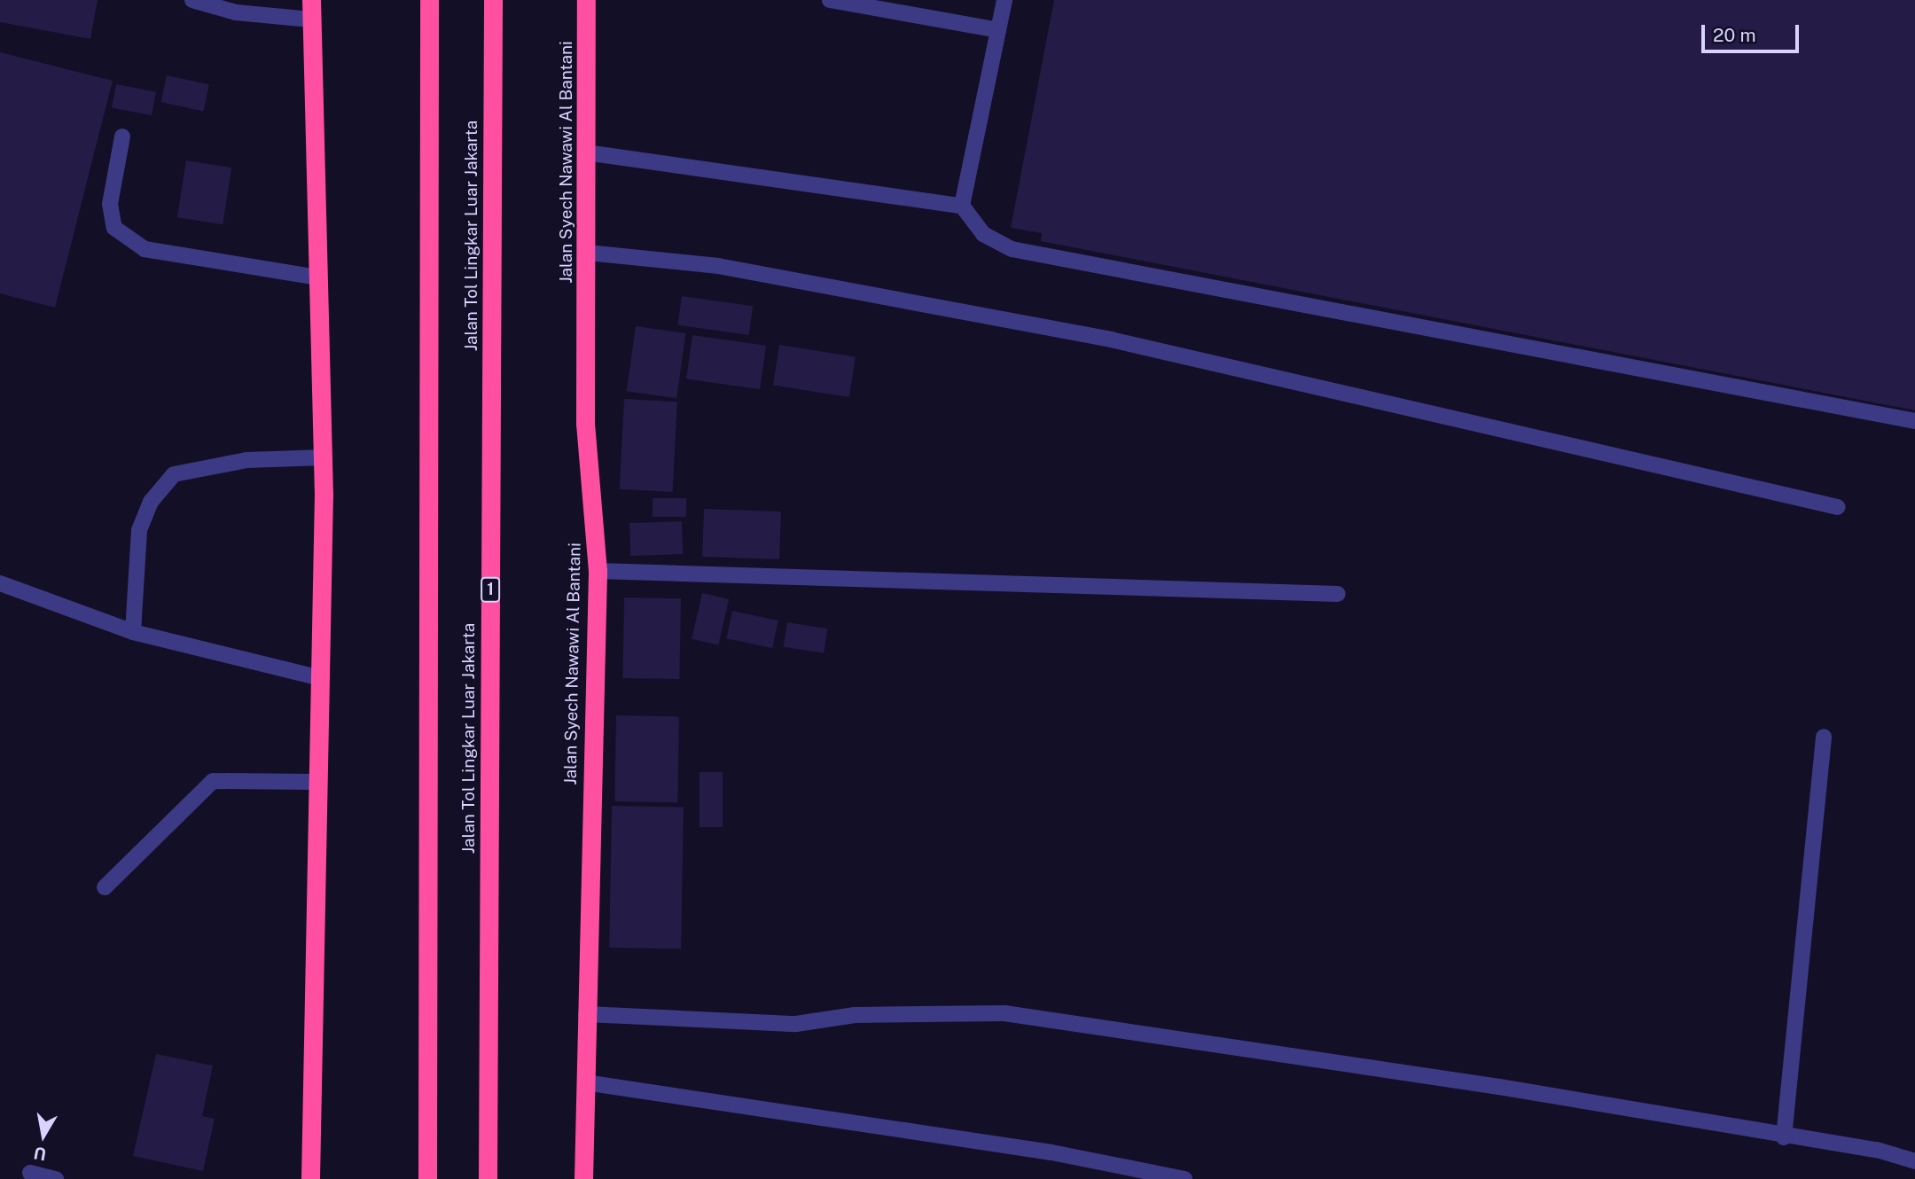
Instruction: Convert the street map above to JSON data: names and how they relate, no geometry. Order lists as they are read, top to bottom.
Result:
{
  "streets": {
    "highway": ["Jalan Syech Nawawi Al Bantani", "Jalan Tol Lingkar Luar Jakarta", "1"]
  },
  "scale_bar": "20 m",
  "north": "bottom"
}
